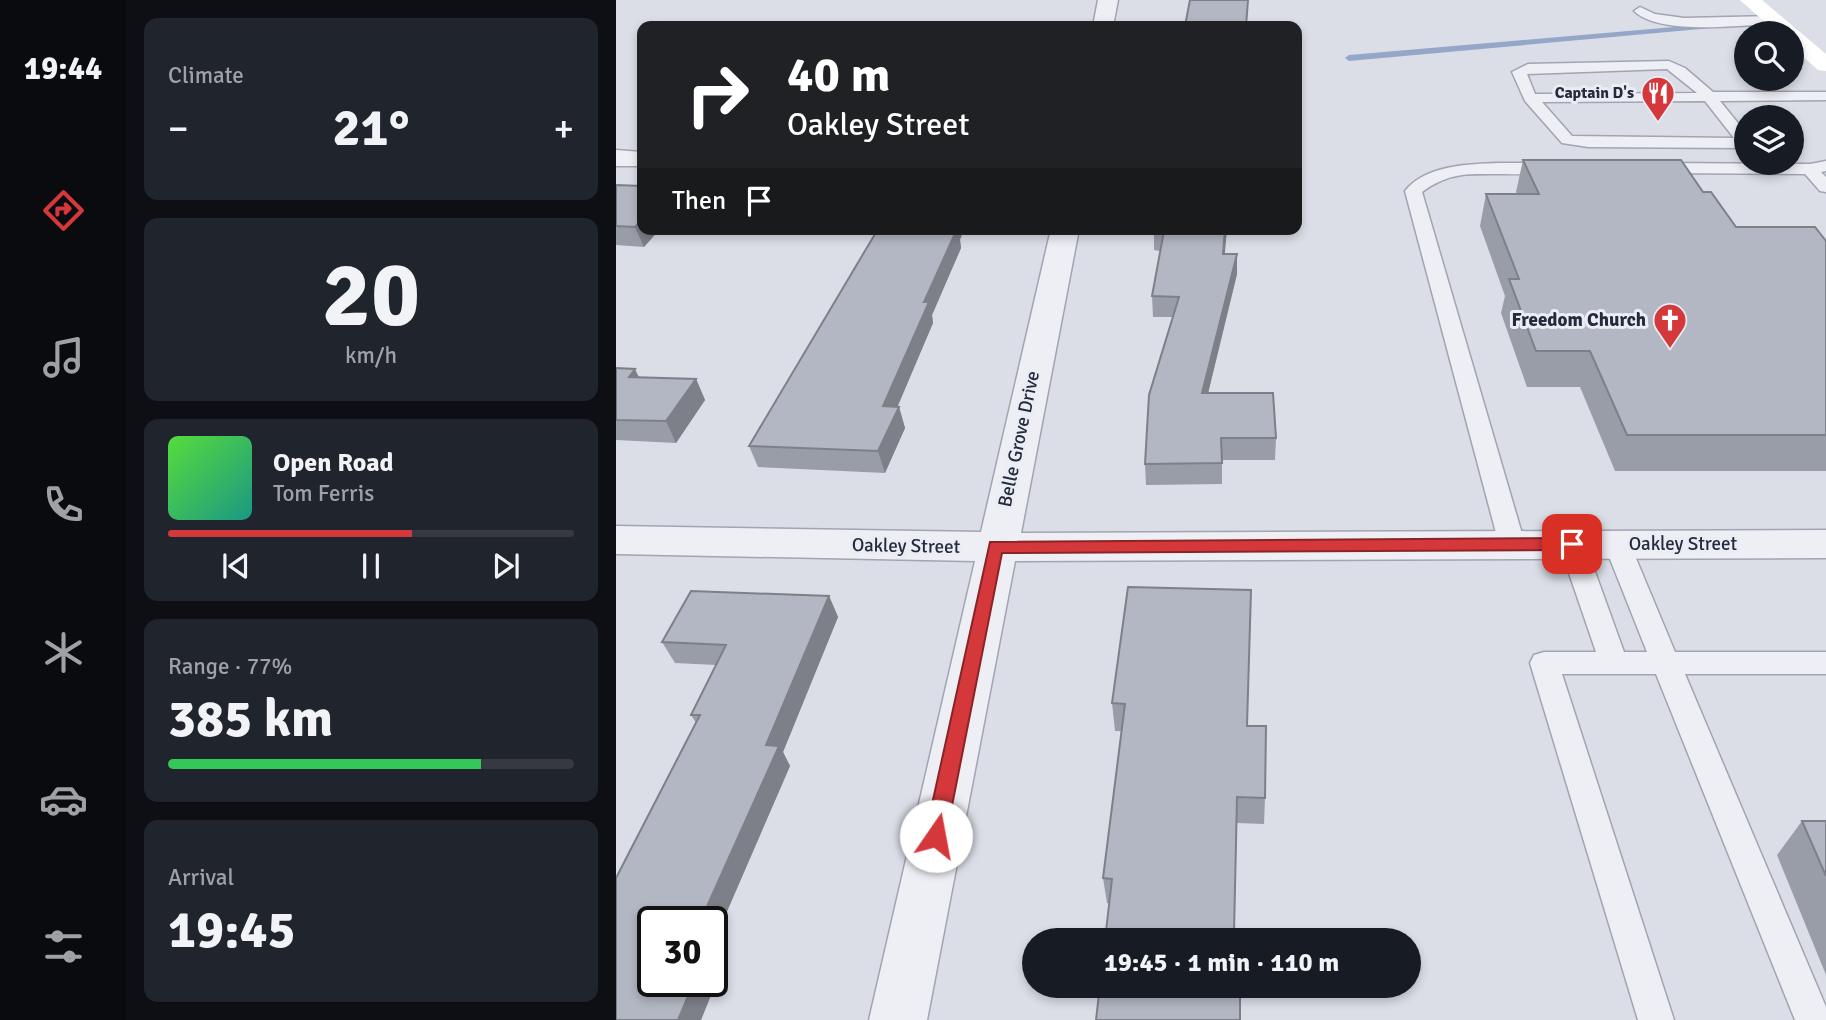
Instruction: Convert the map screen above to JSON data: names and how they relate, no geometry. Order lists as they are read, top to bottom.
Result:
{
  "streets": {
    "street": ["Belle Grove Drive", "Oakley Street"]
  },
  "crossings": [
    ["Belle Grove Drive", "Oakley Street"]
  ],
  "places": {
    "restaurant": ["Captain D's"],
    "church": ["Freedom Church"]
  },
  "page": {
    "tabs": "19:44",
    "tile": [
      "Climate",
      ["20", "km/h"],
      ["Range · 77%", "385 km"],
      ["Arrival", "19:45"]
    ],
    "turn": ["40 m", "Oakley Street"],
    "heat": ["−", "21°", "+"],
    "then": "Then",
    "song": ["Open Road", "Tom Ferris"],
    "limit": "30",
    "trip": "19:45 · 1 min · 110 m"
  }
}
